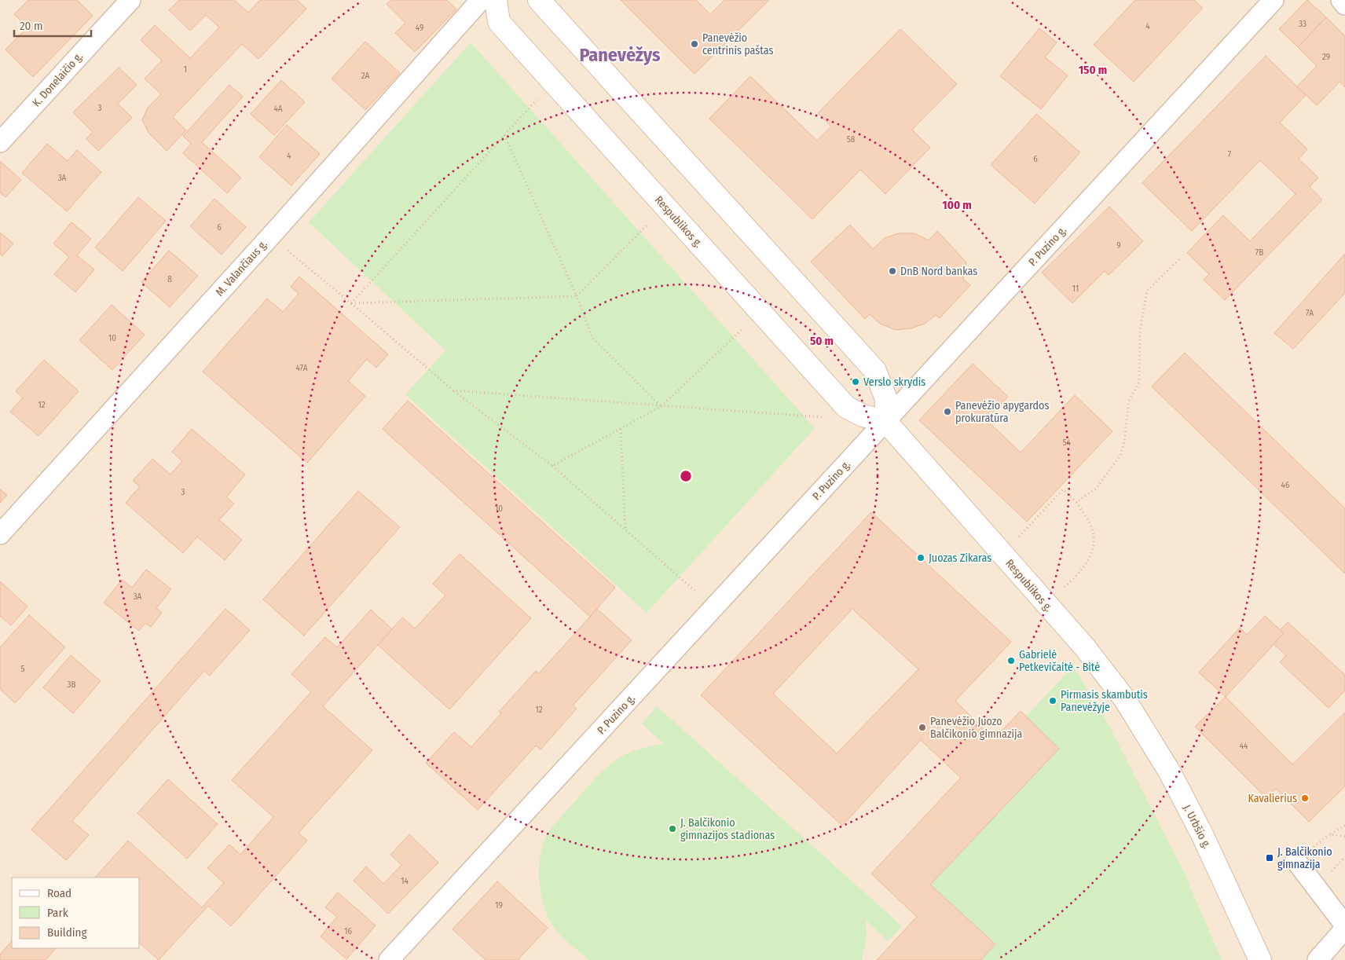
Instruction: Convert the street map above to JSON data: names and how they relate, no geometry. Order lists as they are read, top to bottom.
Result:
{
  "streets": {
    "main road": ["Respublikos g.", "J. Urbšio g."],
    "street": ["K. Donelaičio g.", "P. Puzino g.", "M. Valančiaus g."]
  },
  "crossings": [
    ["Respublikos g.", "P. Puzino g."],
    ["Respublikos g.", "J. Urbšio g."]
  ],
  "districts": ["Panevėžys"],
  "places": {
    "other": [
      "Panevėžio centrinis paštas",
      "DnB Nord bankas",
      "Verslo skrydis",
      "Panevėžio apygardos prokuratūra",
      "Juozas Zikaras",
      "Gabrielė Petkevičaitė - Bitė",
      "Pirmasis skambutis Panevėžyje",
      "Panevėžio Juozo Balčikonio gimnazija",
      "Kavalierius",
      "J. Balčikonio gimnazijos stadionas"
    ],
    "transit": ["J. Balčikonio gimnazija"]
  },
  "house_numbers": [
    "33",
    "4",
    "49",
    "29",
    "1",
    "2A",
    "3",
    "4A",
    "58",
    "7",
    "4",
    "6",
    "3A",
    "6",
    "9",
    "7B",
    "8",
    "11",
    "7A",
    "10",
    "47A",
    "12",
    "54",
    "46",
    "3",
    "10",
    "3A",
    "5",
    "3B",
    "12",
    "44",
    "14",
    "19",
    "16"
  ],
  "legend": ["Road", "Park", "Building"],
  "scale_bar": "20 m",
  "rings": ["150 m", "100 m", "50 m"]
}
